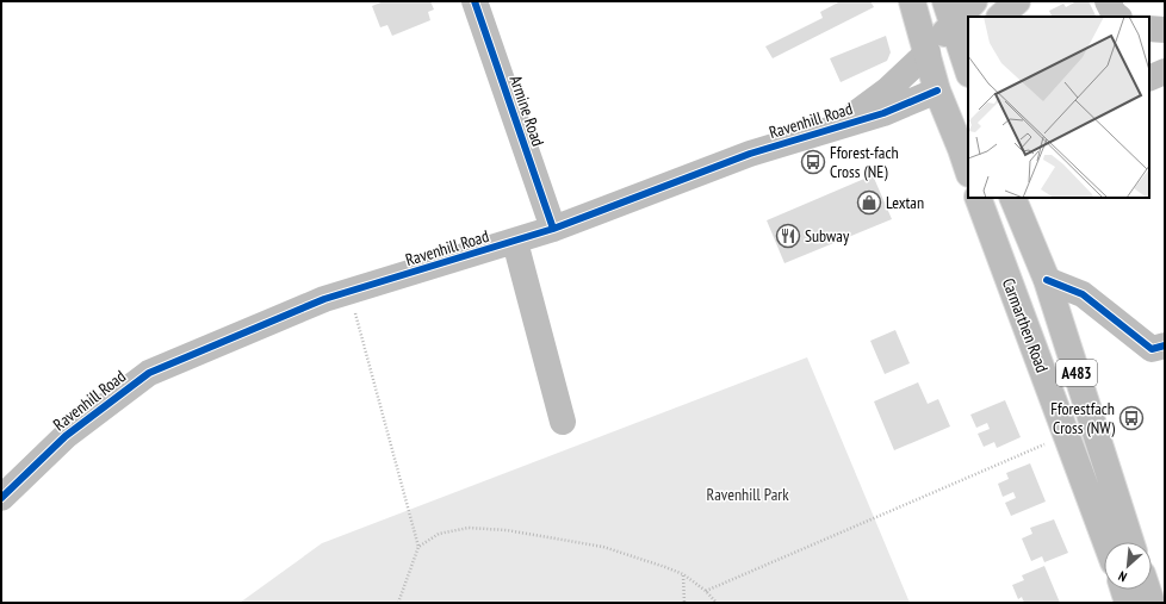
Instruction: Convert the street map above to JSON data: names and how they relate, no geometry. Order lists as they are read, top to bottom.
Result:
{
  "streets": {
    "street": [
      "Armine Road",
      "Ravenhill Road",
      "Carmarthen Road",
      "A483"
    ]
  },
  "crossings": [
    ["Armine Road", "Ravenhill Road"]
  ],
  "parks": ["Ravenhill Park"],
  "places": {
    "bus stop": ["Fforest-fach Cross (NE)", "Fforestfach Cross (NW)"],
    "shop": ["Lextan"],
    "restaurant": ["Subway"]
  },
  "north": "bottom left"
}
